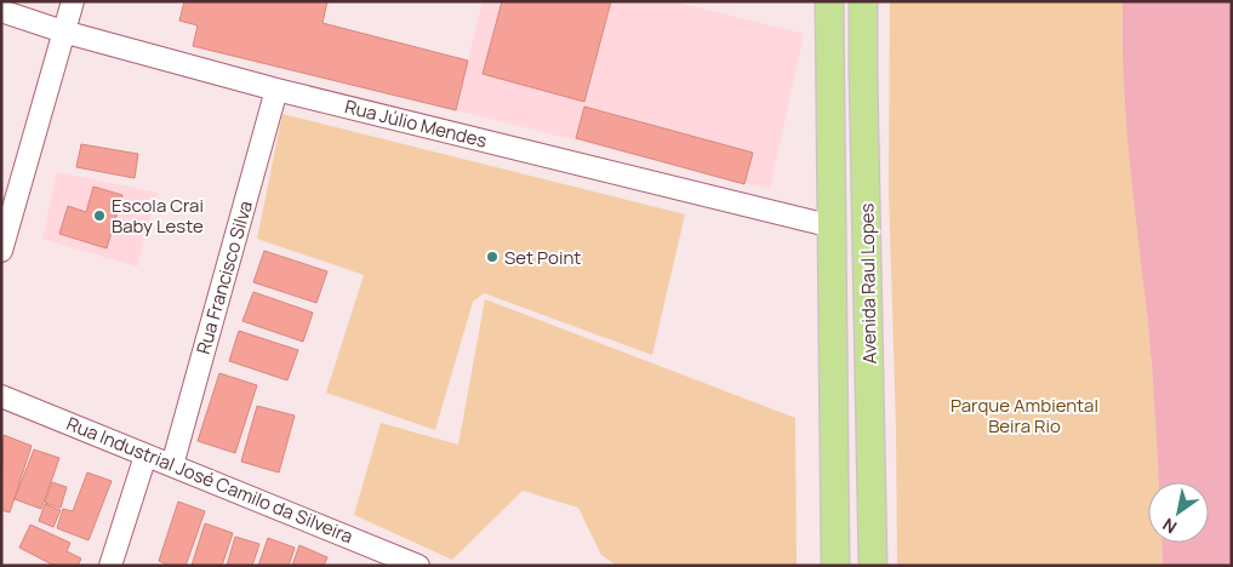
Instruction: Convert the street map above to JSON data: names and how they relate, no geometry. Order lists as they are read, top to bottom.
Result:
{
  "streets": {
    "main road": ["Avenida Raul Lopes"],
    "street": ["Rua Júlio Mendes", "Rua Francisco Silva", "Rua Industrial José Camilo da Silveira"]
  },
  "crossings": [
    ["Rua Júlio Mendes", "Rua Francisco Silva"],
    ["Rua Júlio Mendes", "Avenida Raul Lopes"],
    ["Rua Francisco Silva", "Rua Industrial José Camilo da Silveira"]
  ],
  "parks": ["Parque Ambiental Beira Rio"],
  "places": ["Escola Crai Baby Leste", "Set Point"],
  "north": "bottom left"
}
